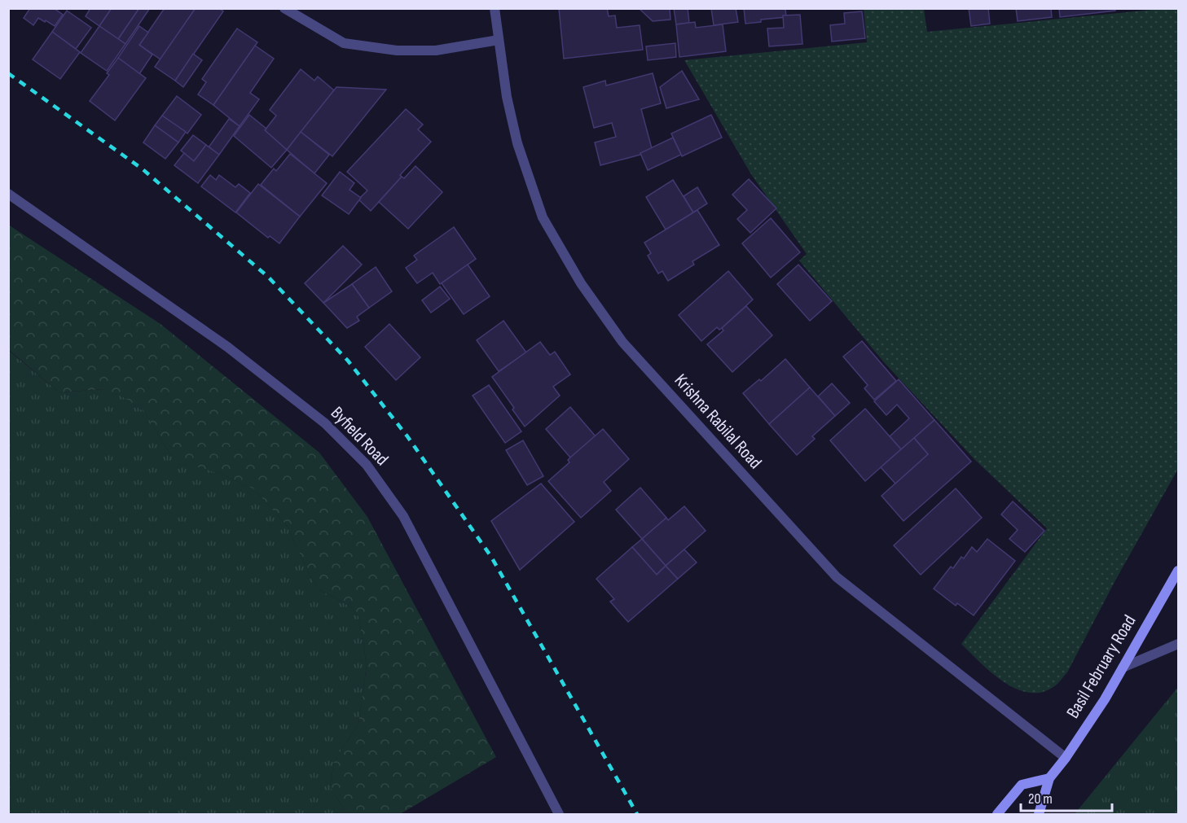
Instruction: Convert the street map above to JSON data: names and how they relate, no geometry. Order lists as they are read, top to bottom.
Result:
{
  "streets": {
    "street": ["Krishna Rabilal Road", "Byfield Road", "Basil February Road"]
  },
  "crossings": [
    ["Krishna Rabilal Road", "Basil February Road"]
  ],
  "scale_bar": "20 m"
}
